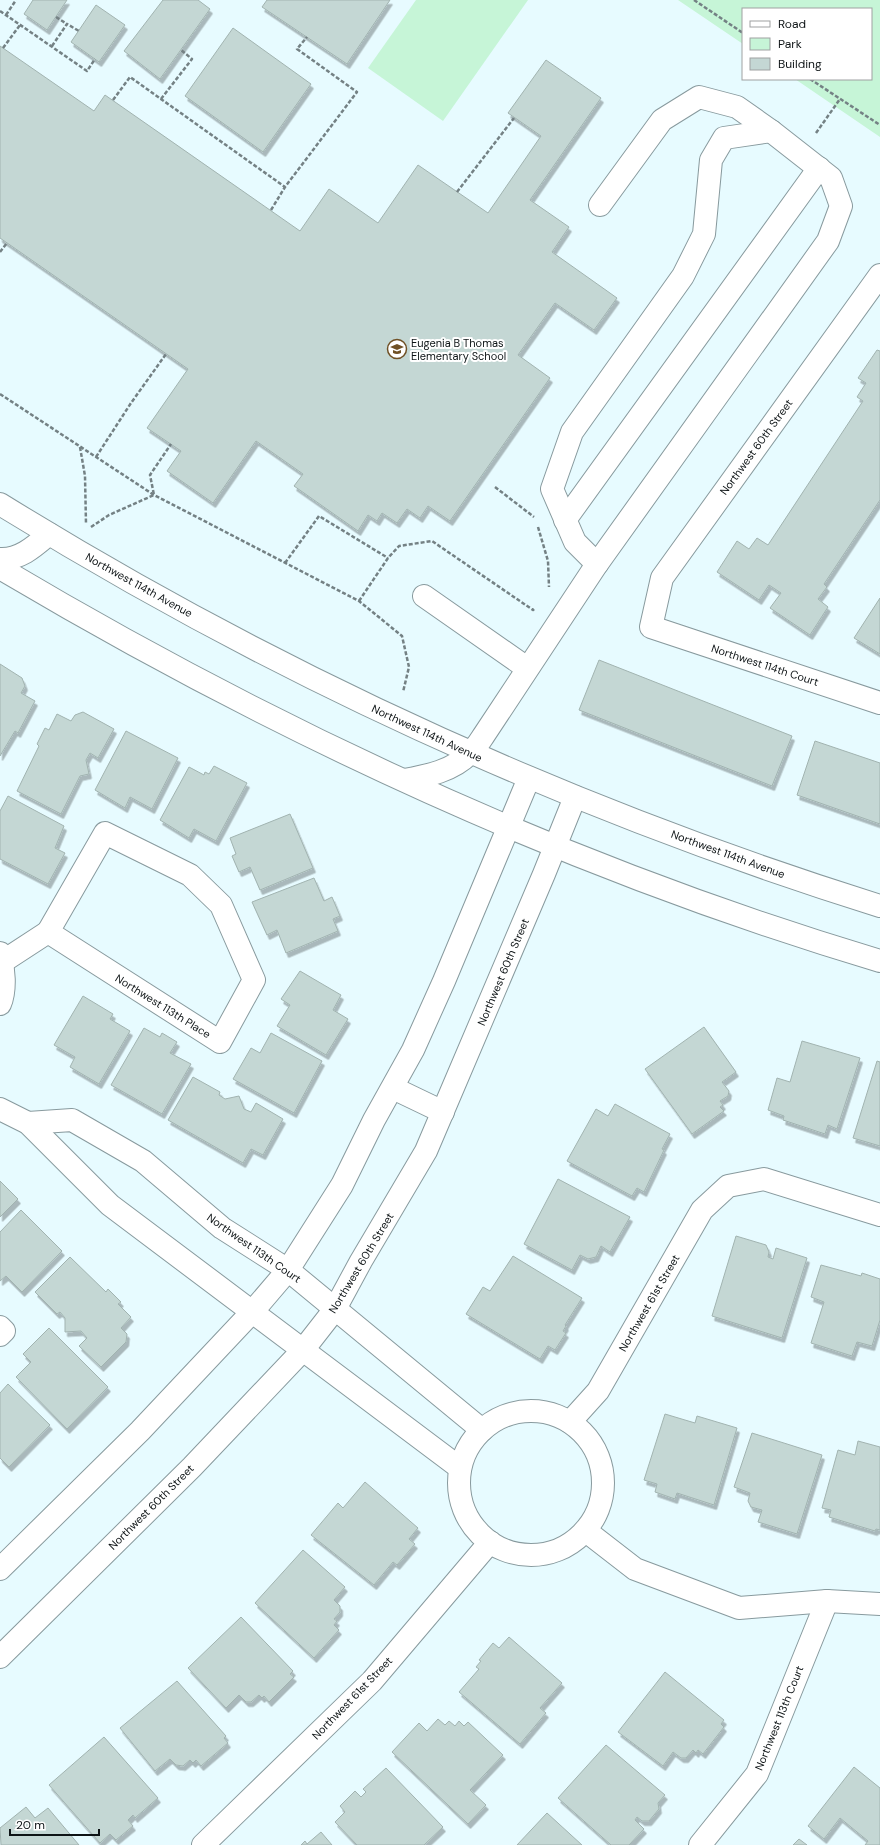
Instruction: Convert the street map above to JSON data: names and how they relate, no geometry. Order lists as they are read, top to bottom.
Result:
{
  "streets": {
    "street": [
      "Northwest 60th Street",
      "Northwest 114th Avenue",
      "Northwest 114th Court",
      "Northwest 113th Place",
      "Northwest 113th Court",
      "Northwest 61st Street"
    ]
  },
  "crossings": [
    ["Northwest 60th Street", "Northwest 114th Avenue"],
    ["Northwest 60th Street", "Northwest 114th Court"],
    ["Northwest 60th Street", "Northwest 113th Court"]
  ],
  "places": {
    "school or university": ["Eugenia B Thomas Elementary School"]
  },
  "legend": ["Road", "Park", "Building"],
  "scale_bar": "20 m"
}
